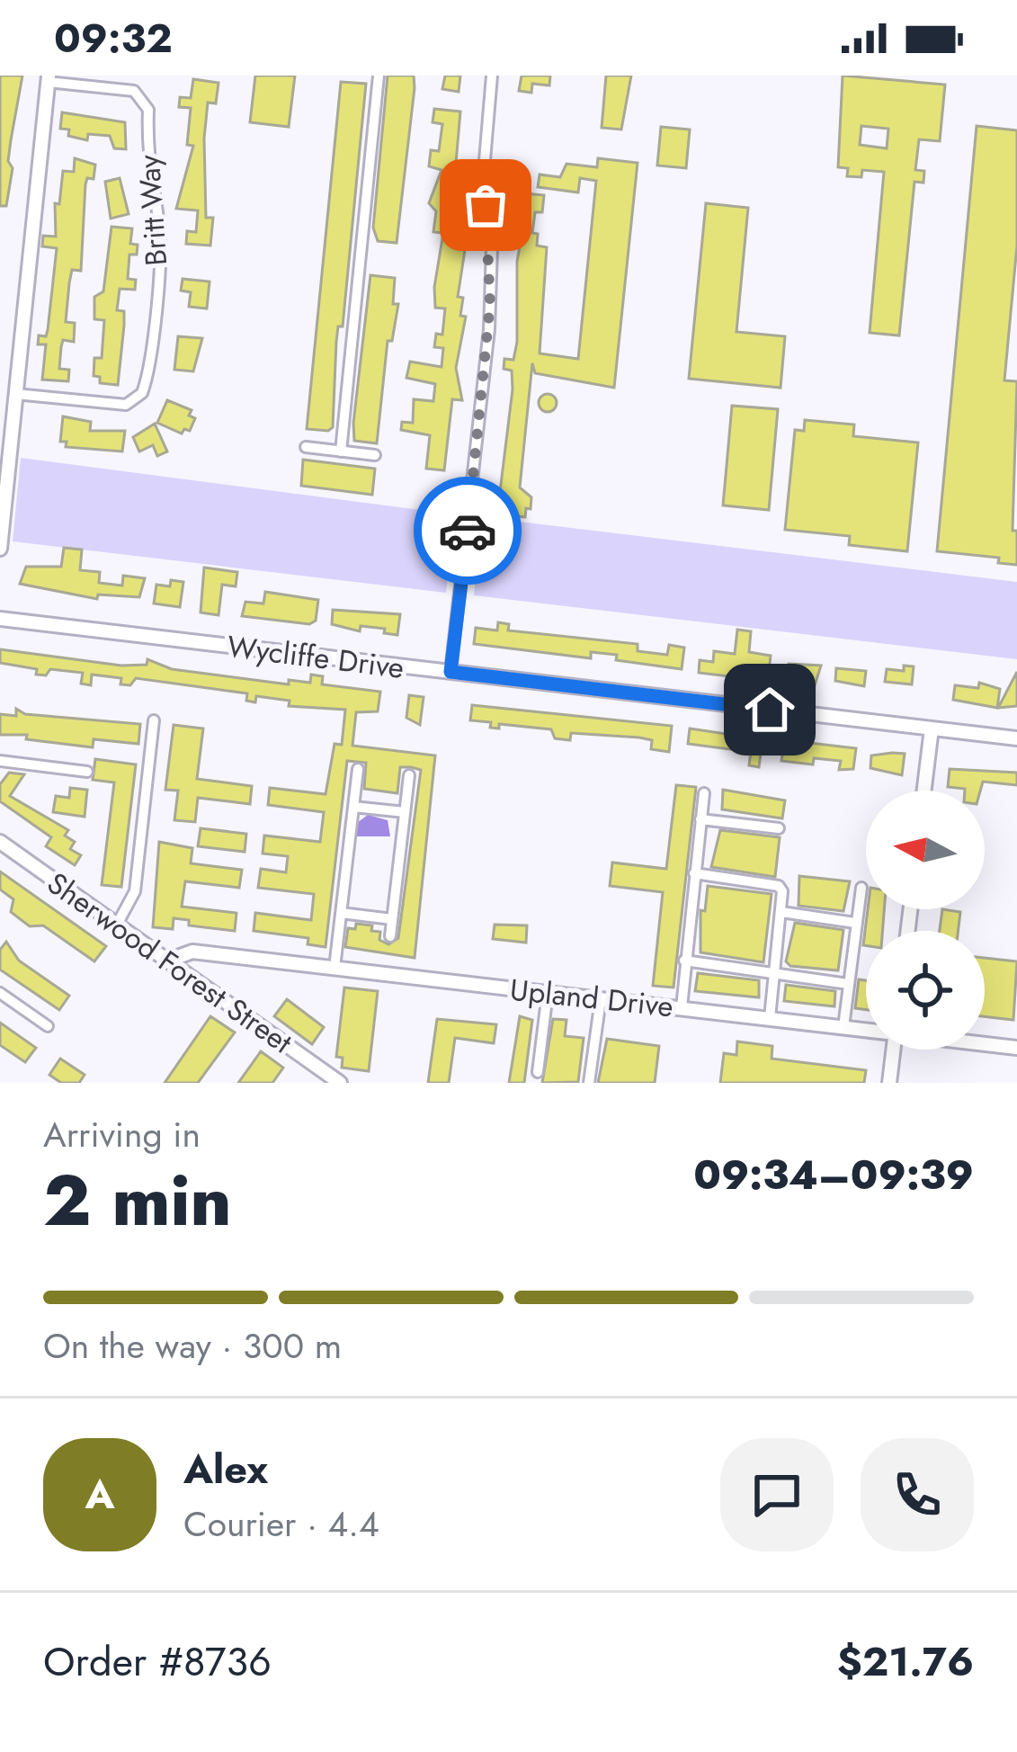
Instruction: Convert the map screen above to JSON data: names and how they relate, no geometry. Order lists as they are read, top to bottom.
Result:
{
  "streets": {
    "street": [
      "Britt Way",
      "Wycliffe Drive",
      "Sherwood Forest Street",
      "Upland Drive"
    ]
  },
  "crossings": [
    ["Sherwood Forest Street", "Upland Drive"]
  ],
  "north": "left",
  "page": {
    "status": "09:32",
    "heading": ["2 min", "Arriving in", "09:34–09:39"],
    "panel": [
      "Alex",
      "Courier · 4.4",
      "Order #8736",
      "$21.76"
    ],
    "bar": "On the way · 300 m",
    "round": "A"
  }
}
